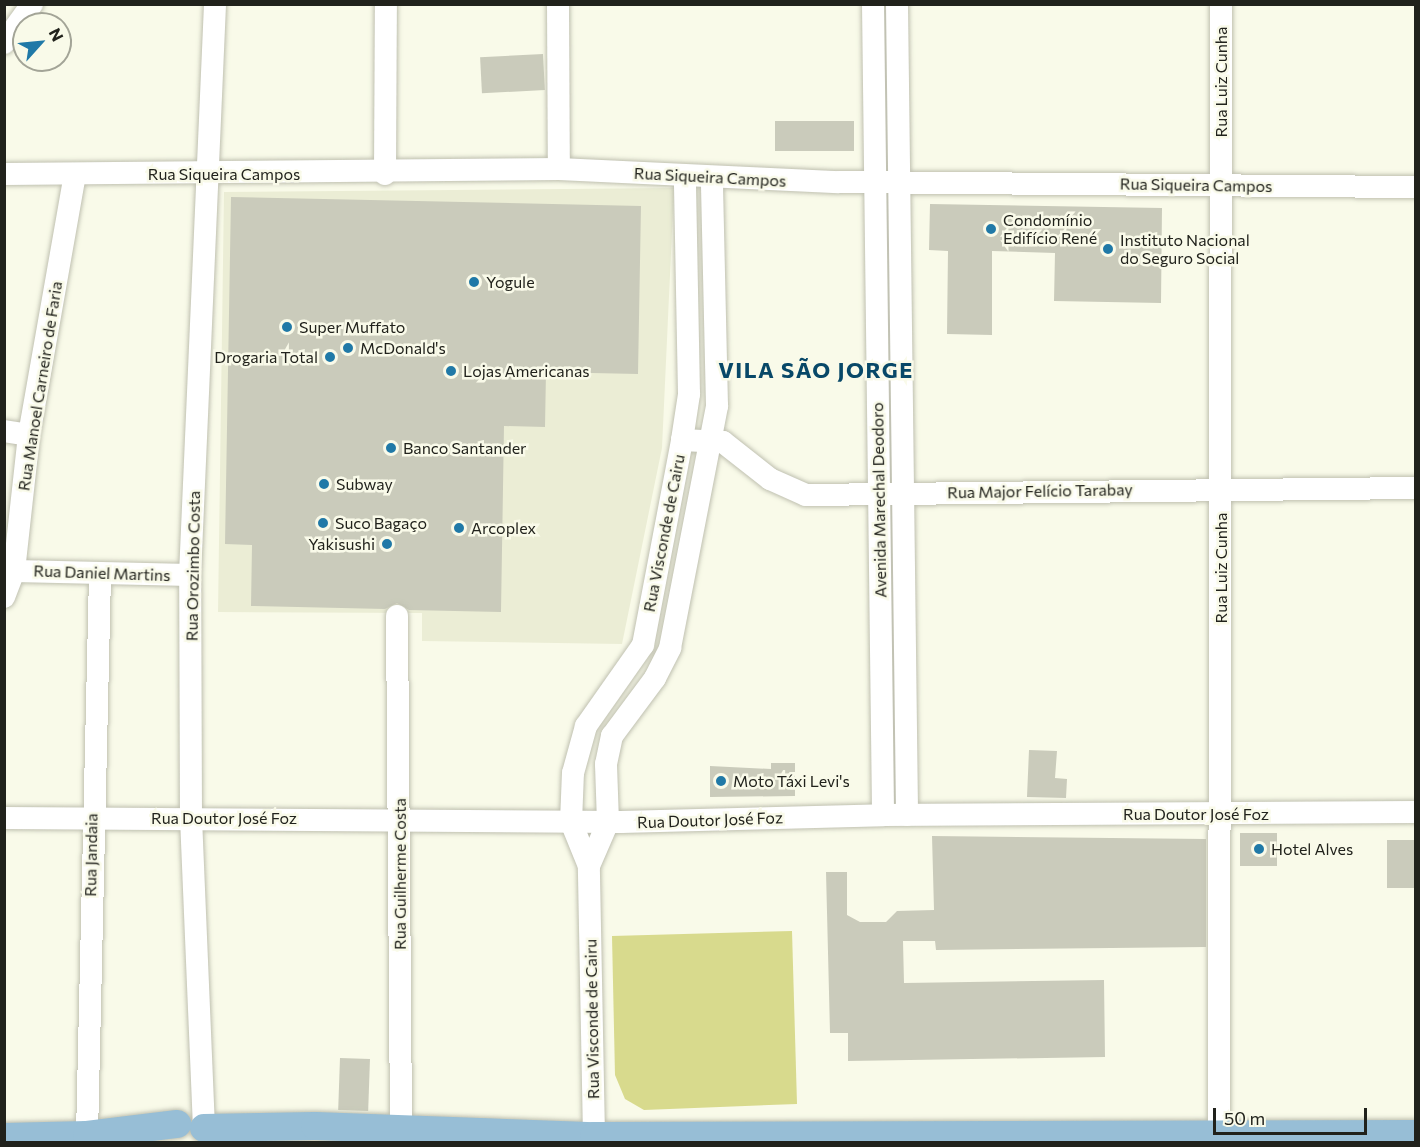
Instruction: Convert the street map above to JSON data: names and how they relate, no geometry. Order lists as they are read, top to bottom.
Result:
{
  "streets": {
    "street": [
      "Rua Luiz Cunha",
      "Rua Siqueira Campos",
      "Rua Manoel Carneiro de Faria",
      "Rua Major Felício Tarabay",
      "Avenida Marechal Deodoro",
      "Rua Visconde de Cairu",
      "Rua Orozimbo Costa",
      "Rua Daniel Martins",
      "Rua Doutor José Foz",
      "Rua Jandaia",
      "Rua Guilherme Costa"
    ]
  },
  "crossings": [
    ["Rua Luiz Cunha", "Rua Siqueira Campos"],
    ["Rua Luiz Cunha", "Rua Major Felício Tarabay"],
    ["Rua Luiz Cunha", "Rua Doutor José Foz"],
    ["Rua Siqueira Campos", "Rua Manoel Carneiro de Faria"],
    ["Rua Siqueira Campos", "Avenida Marechal Deodoro"],
    ["Rua Siqueira Campos", "Rua Visconde de Cairu"],
    ["Rua Siqueira Campos", "Rua Orozimbo Costa"],
    ["Rua Manoel Carneiro de Faria", "Rua Daniel Martins"],
    ["Rua Major Felício Tarabay", "Avenida Marechal Deodoro"],
    ["Rua Major Felício Tarabay", "Rua Visconde de Cairu"],
    ["Avenida Marechal Deodoro", "Rua Doutor José Foz"],
    ["Rua Visconde de Cairu", "Rua Doutor José Foz"],
    ["Rua Orozimbo Costa", "Rua Daniel Martins"],
    ["Rua Orozimbo Costa", "Rua Doutor José Foz"],
    ["Rua Daniel Martins", "Rua Jandaia"],
    ["Rua Doutor José Foz", "Rua Jandaia"],
    ["Rua Doutor José Foz", "Rua Guilherme Costa"]
  ],
  "districts": ["VILA SÃO JORGE"],
  "places": [
    "Condomínio Edifício René",
    "Instituto Nacional do Seguro Social",
    "Yogule",
    "Super Muffato",
    "McDonald's",
    "Drogaria Total",
    "Lojas Americanas",
    "Banco Santander",
    "Subway",
    "Suco Bagaço",
    "Arcoplex",
    "Yakisushi",
    "Moto Táxi Levi's",
    "Hotel Alves"
  ],
  "scale_bar": "50 m",
  "north": "top right"
}
